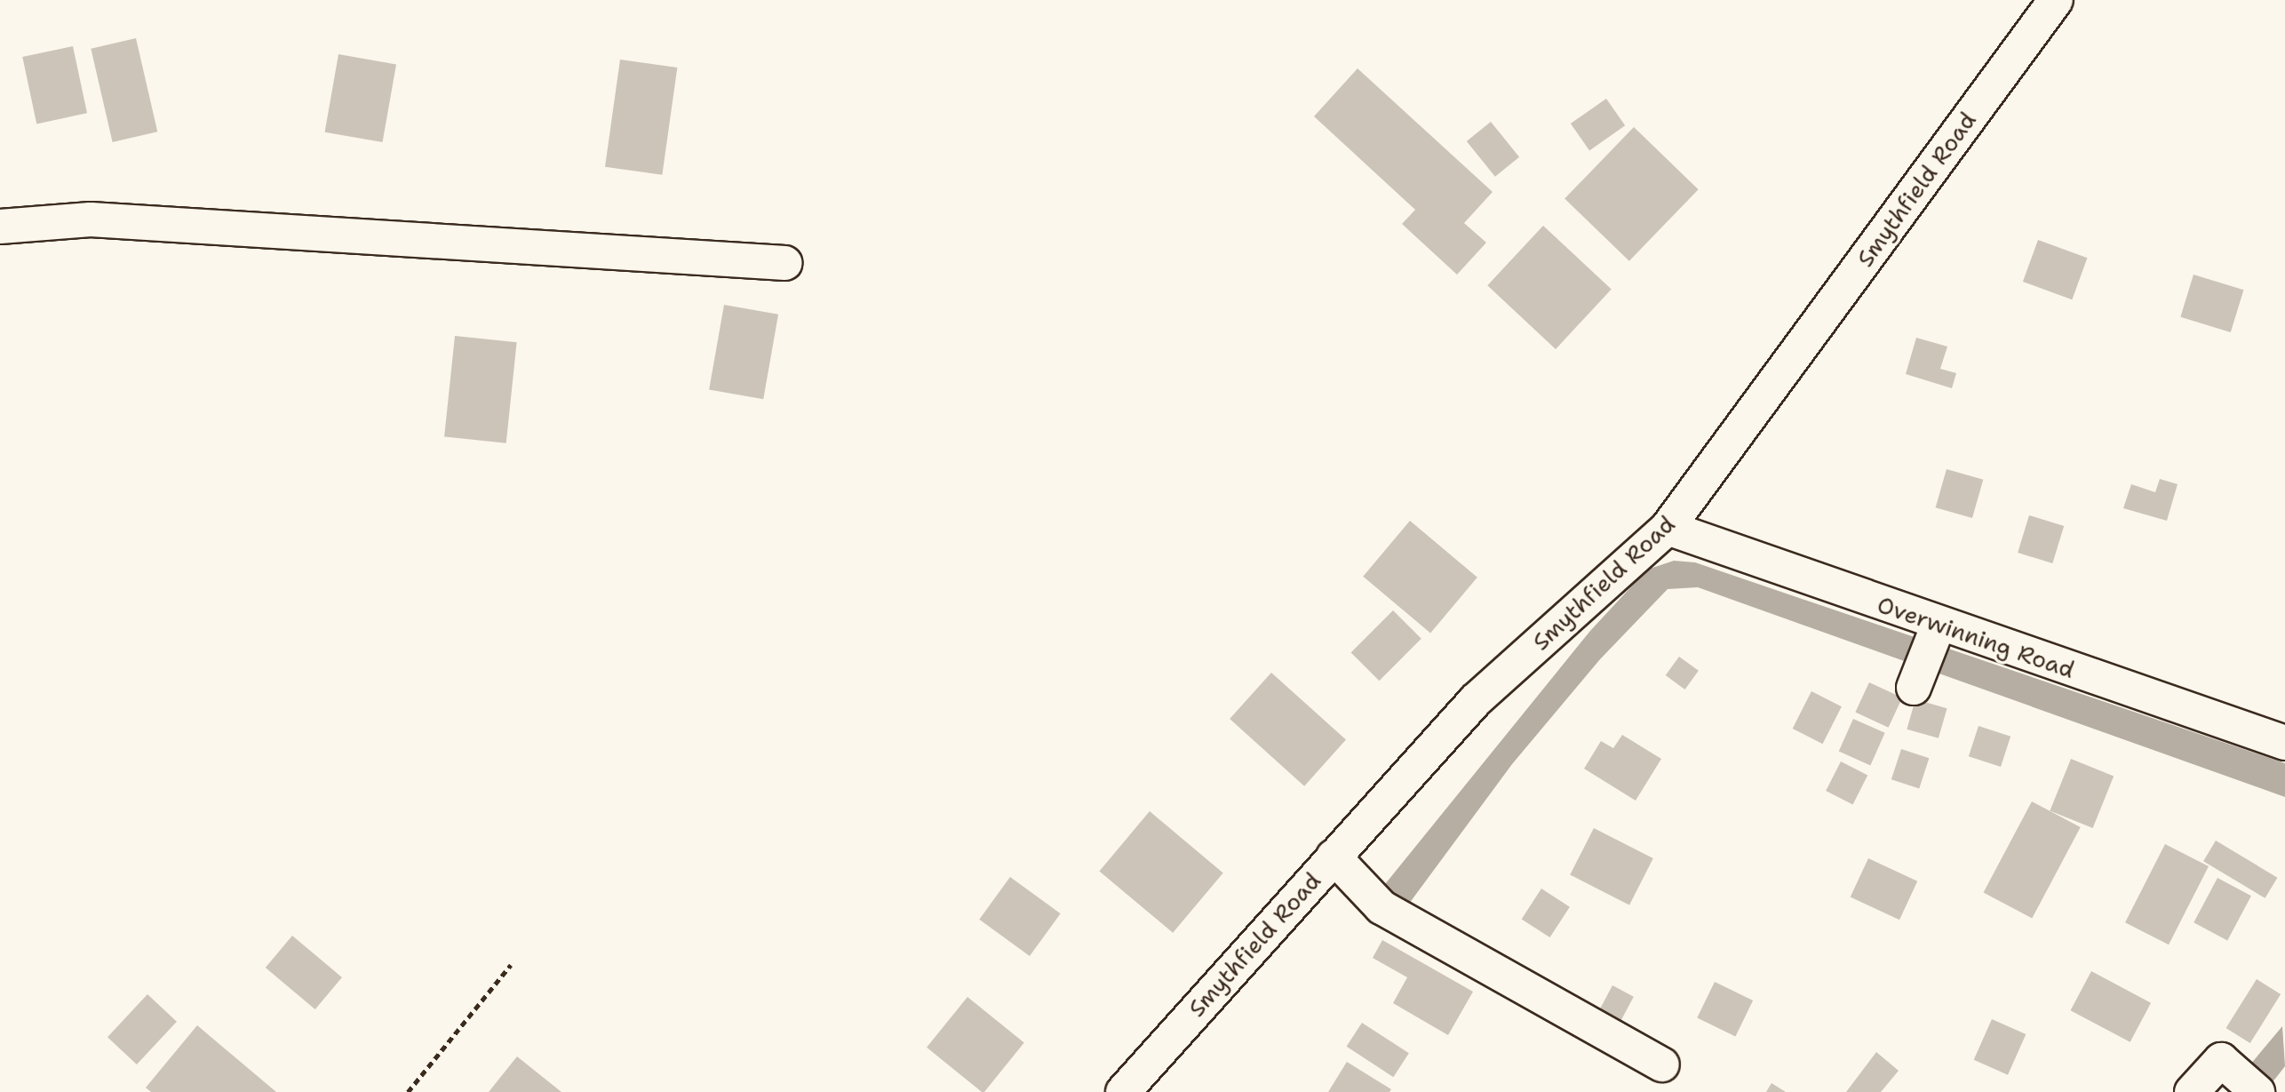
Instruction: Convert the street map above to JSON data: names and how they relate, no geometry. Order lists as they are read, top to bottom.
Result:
{
  "streets": {
    "street": ["Smythfield Road", "Overwinning Road"]
  },
  "crossings": [
    ["Smythfield Road", "Overwinning Road"]
  ]
}
